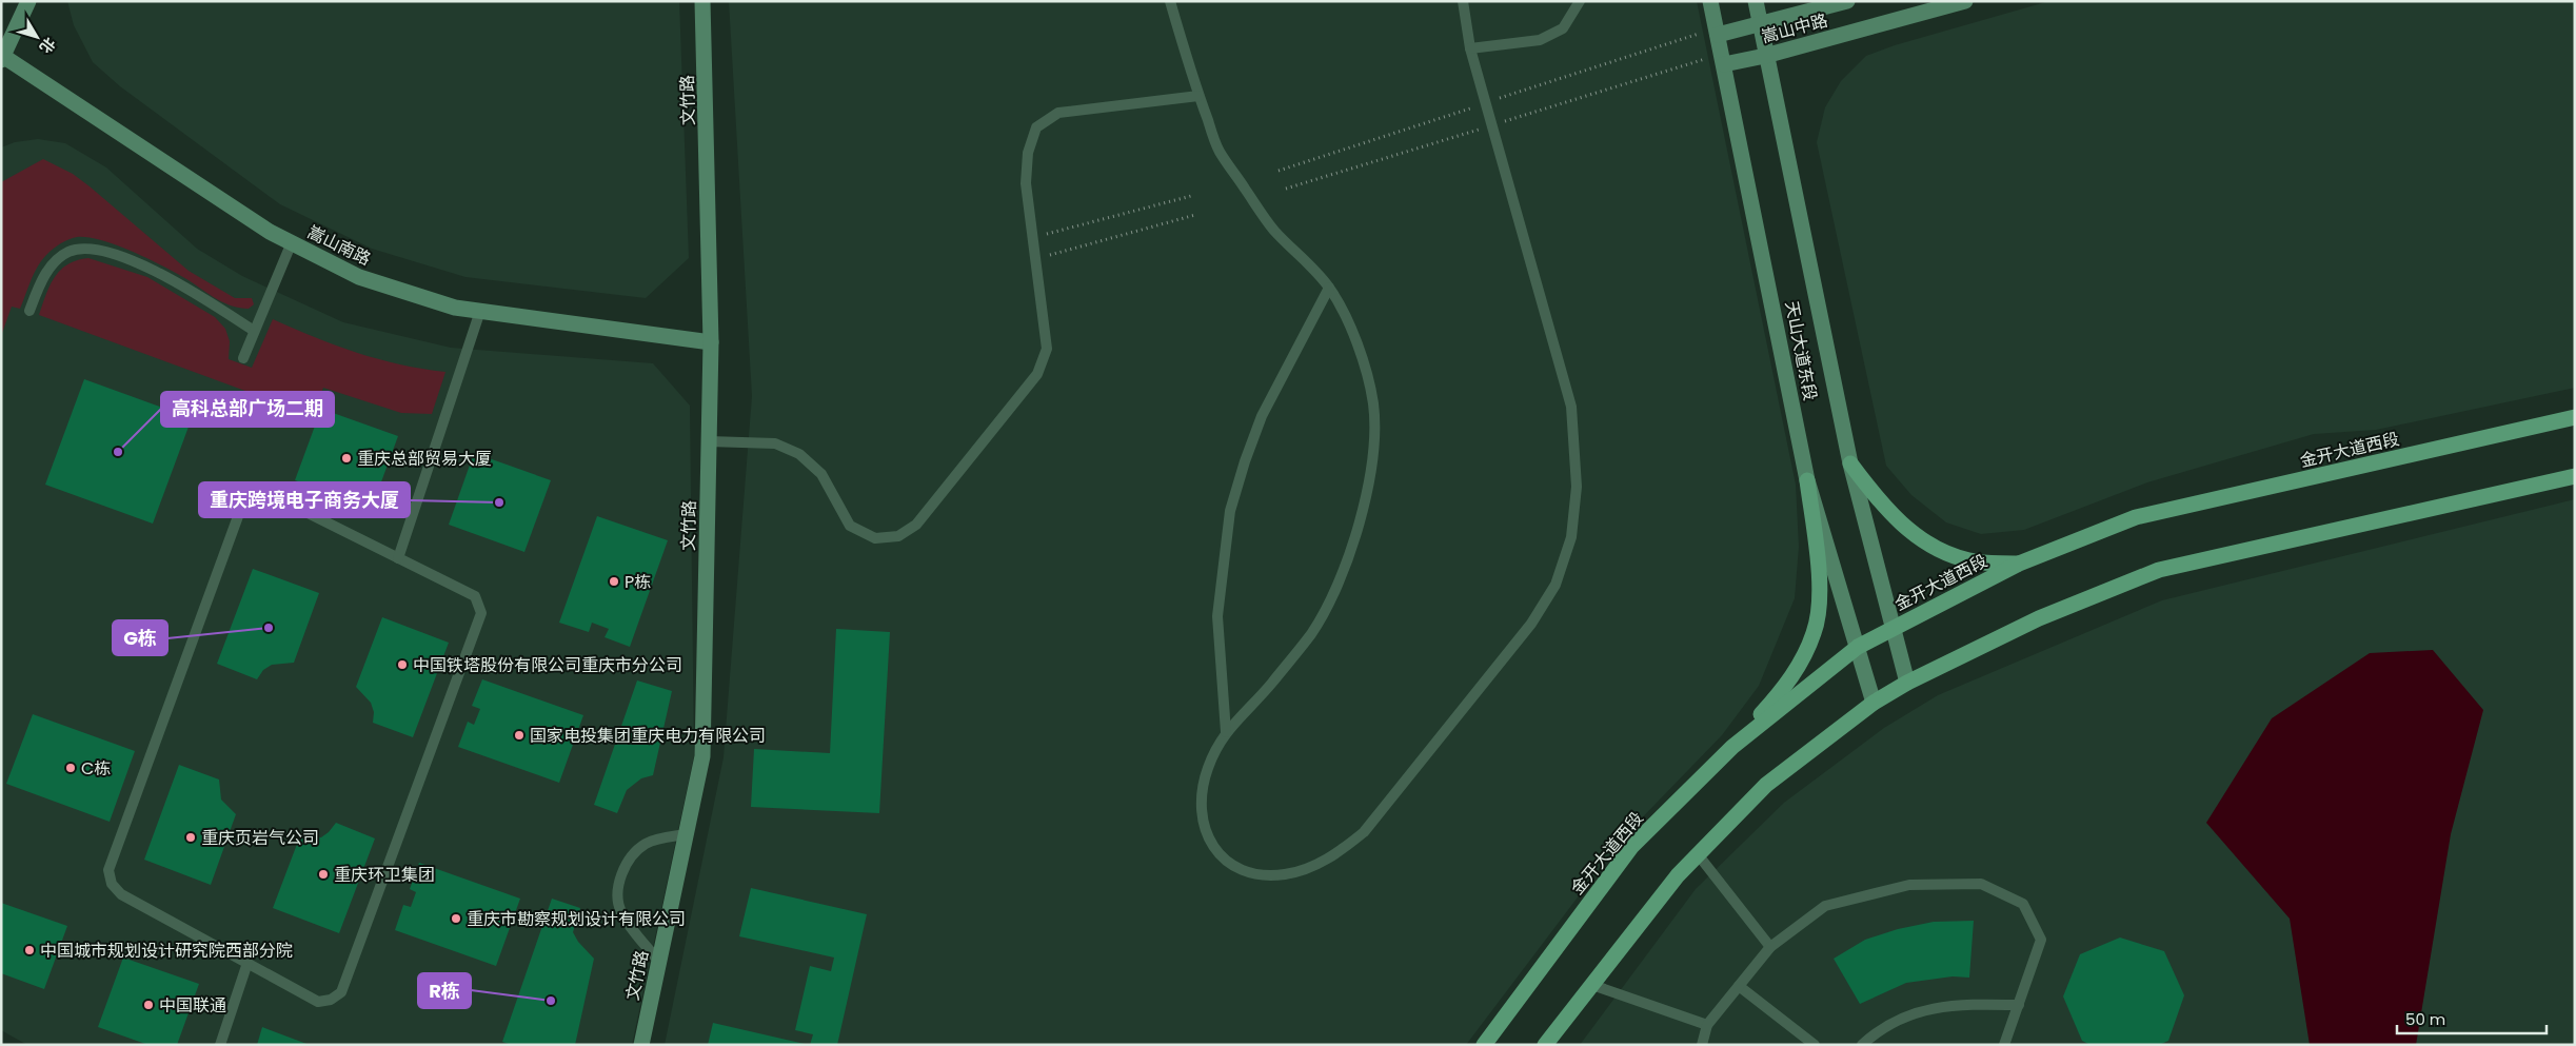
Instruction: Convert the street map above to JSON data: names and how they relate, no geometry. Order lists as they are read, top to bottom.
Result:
{
  "streets": {
    "main road": [
      "嵩山中路",
      "文竹路",
      "嵩山南路",
      "天山大道东段",
      "金开大道西段"
    ]
  },
  "crossings": [
    ["嵩山中路", "天山大道东段"],
    ["文竹路", "嵩山南路"],
    ["天山大道东段", "金开大道西段"]
  ],
  "places": [
    "高科总部广场二期",
    "重庆总部贸易大厦",
    "重庆跨境电子商务大厦",
    "P栋",
    "G栋",
    "中国铁塔股份有限公司重庆市分公司",
    "国家电投集团重庆电力有限公司",
    "C栋",
    "重庆页岩气公司",
    "重庆环卫集团",
    "重庆市勘察规划设计有限公司",
    "中国城市规划设计研究院西部分院",
    "R栋",
    "中国联通"
  ],
  "scale_bar": "50 m",
  "north": "bottom right"
}
